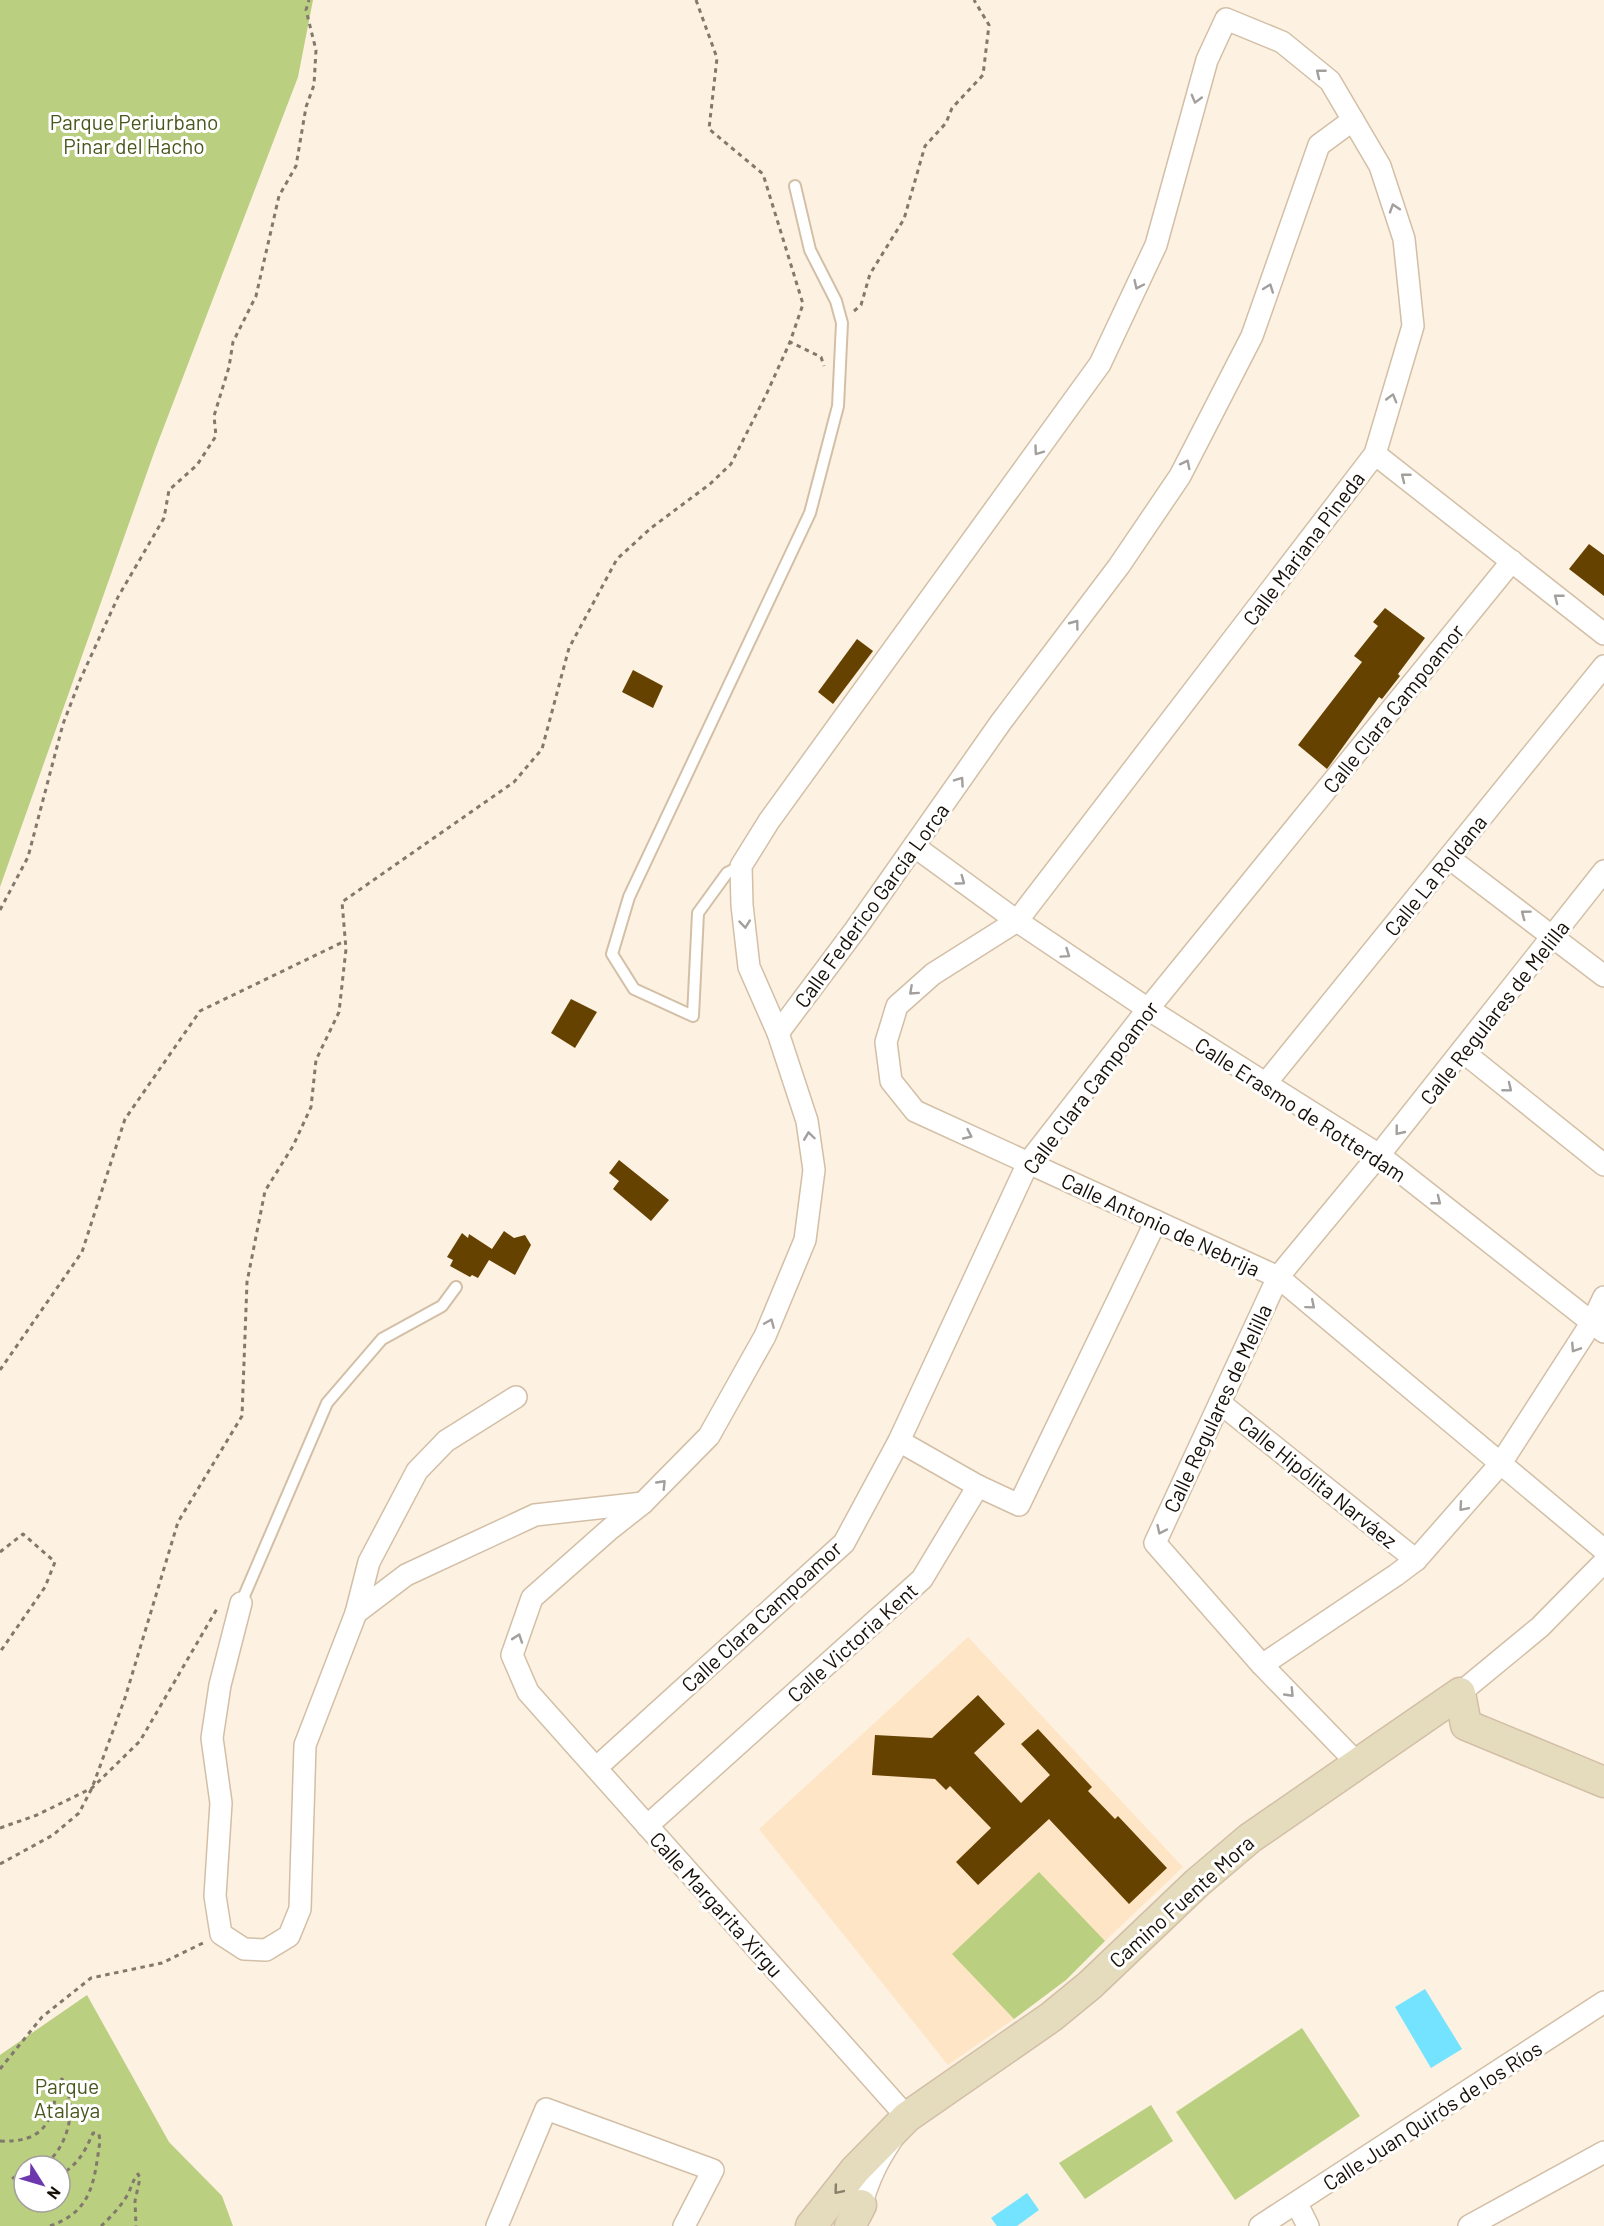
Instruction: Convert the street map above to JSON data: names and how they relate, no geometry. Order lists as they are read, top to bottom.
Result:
{
  "streets": {
    "street": [
      "Calle Mariana Pineda",
      "Calle Clara Campoamor",
      "Calle La Roldana",
      "Calle Federico García Lorca",
      "Calle Regulares de Melilla",
      "Calle Erasmo de Rotterdam",
      "Calle Antonio de Nebrija",
      "Calle Hipólita Narváez",
      "Calle Victoria Kent",
      "Camino Fuente Mora",
      "Calle Margarita Xirgu",
      "Calle Juan Quirós de los Ríos"
    ]
  },
  "crossings": [
    ["Calle Mariana Pineda", "Calle Federico García Lorca"],
    ["Calle Mariana Pineda", "Calle Erasmo de Rotterdam"],
    ["Calle Mariana Pineda", "Calle Antonio de Nebrija"],
    ["Calle Clara Campoamor", "Calle Erasmo de Rotterdam"],
    ["Calle Clara Campoamor", "Calle Antonio de Nebrija"],
    ["Calle Clara Campoamor", "Calle Margarita Xirgu"],
    ["Calle La Roldana", "Calle Erasmo de Rotterdam"],
    ["Calle Regulares de Melilla", "Calle Erasmo de Rotterdam"],
    ["Calle Regulares de Melilla", "Calle Antonio de Nebrija"],
    ["Calle Regulares de Melilla", "Calle Hipólita Narváez"],
    ["Calle Regulares de Melilla", "Camino Fuente Mora"],
    ["Calle Erasmo de Rotterdam", "Calle Antonio de Nebrija"],
    ["Calle Victoria Kent", "Calle Margarita Xirgu"],
    ["Camino Fuente Mora", "Calle Margarita Xirgu"]
  ],
  "one_way": ["Calle Federico García Lorca"],
  "parks": ["Parque Periurbano Pinar del Hacho", "Parque Atalaya"],
  "north": "bottom right"
}
